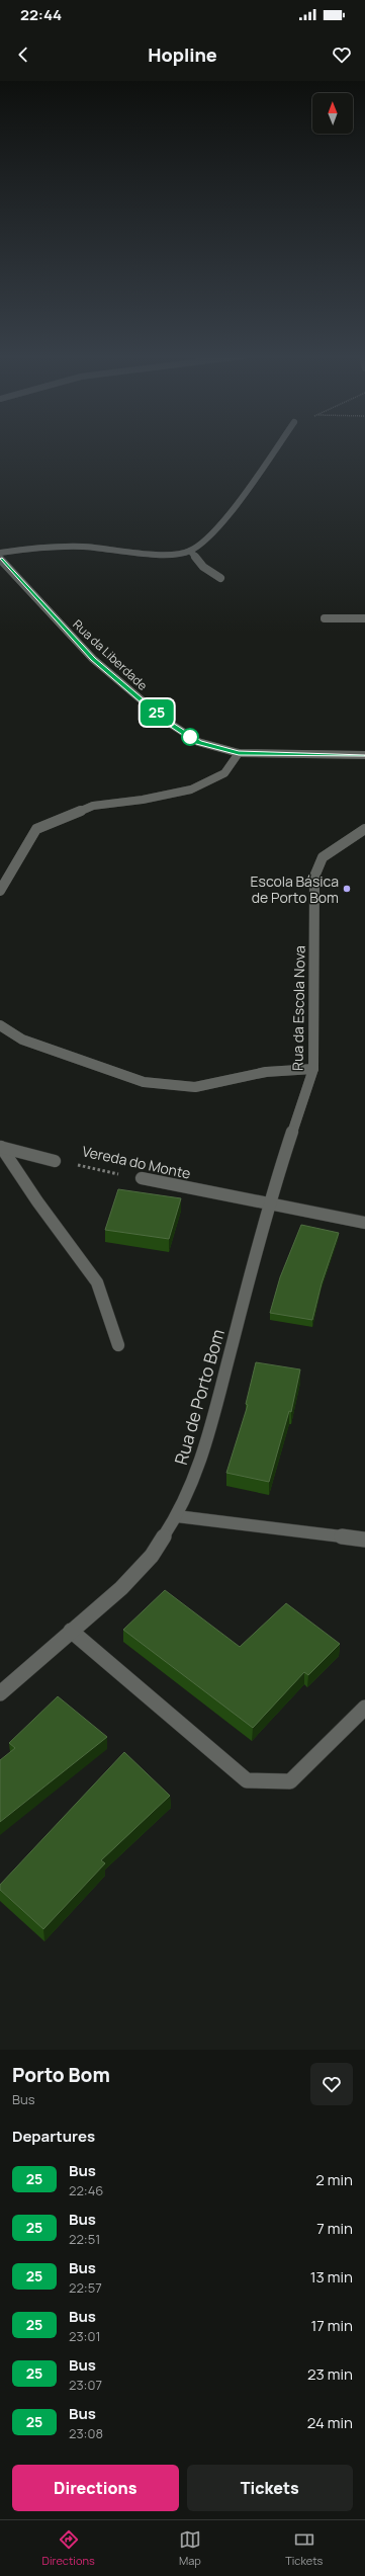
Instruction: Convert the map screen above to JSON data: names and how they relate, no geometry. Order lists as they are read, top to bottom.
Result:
{
  "streets": {
    "street": [
      "Rua da Liberdade",
      "Rua da Escola Nova",
      "Vereda do Monte",
      "Rua de Porto Bom"
    ]
  },
  "crossings": [
    ["Rua da Escola Nova", "Vereda do Monte"],
    ["Rua da Escola Nova", "Rua de Porto Bom"],
    ["Vereda do Monte", "Rua de Porto Bom"]
  ],
  "places": ["Escola Básica de Porto Bom"],
  "lines": ["bus line 25"],
  "north": "top",
  "page": {
    "status": "22:44",
    "header": "Hopline",
    "on_map": "25",
    "heading": [
      ["Porto Bom", "Bus"],
      "Departures"
    ],
    "list": [
      {
        "mark": "25",
        "name": "Bus",
        "note": "22:46",
        "value": "2 min"
      },
      {
        "mark": "25",
        "name": "Bus",
        "note": "22:51",
        "value": "7 min"
      },
      {
        "mark": "25",
        "name": "Bus",
        "note": "22:57",
        "value": "13 min"
      },
      {
        "mark": "25",
        "name": "Bus",
        "note": "23:01",
        "value": "17 min"
      },
      {
        "mark": "25",
        "name": "Bus",
        "note": "23:07",
        "value": "23 min"
      },
      {
        "mark": "25",
        "name": "Bus",
        "note": "23:08",
        "value": "24 min"
      }
    ],
    "buttons": ["Directions", "Tickets"],
    "tabs": ["Directions", "Map", "Tickets"]
  }
}
